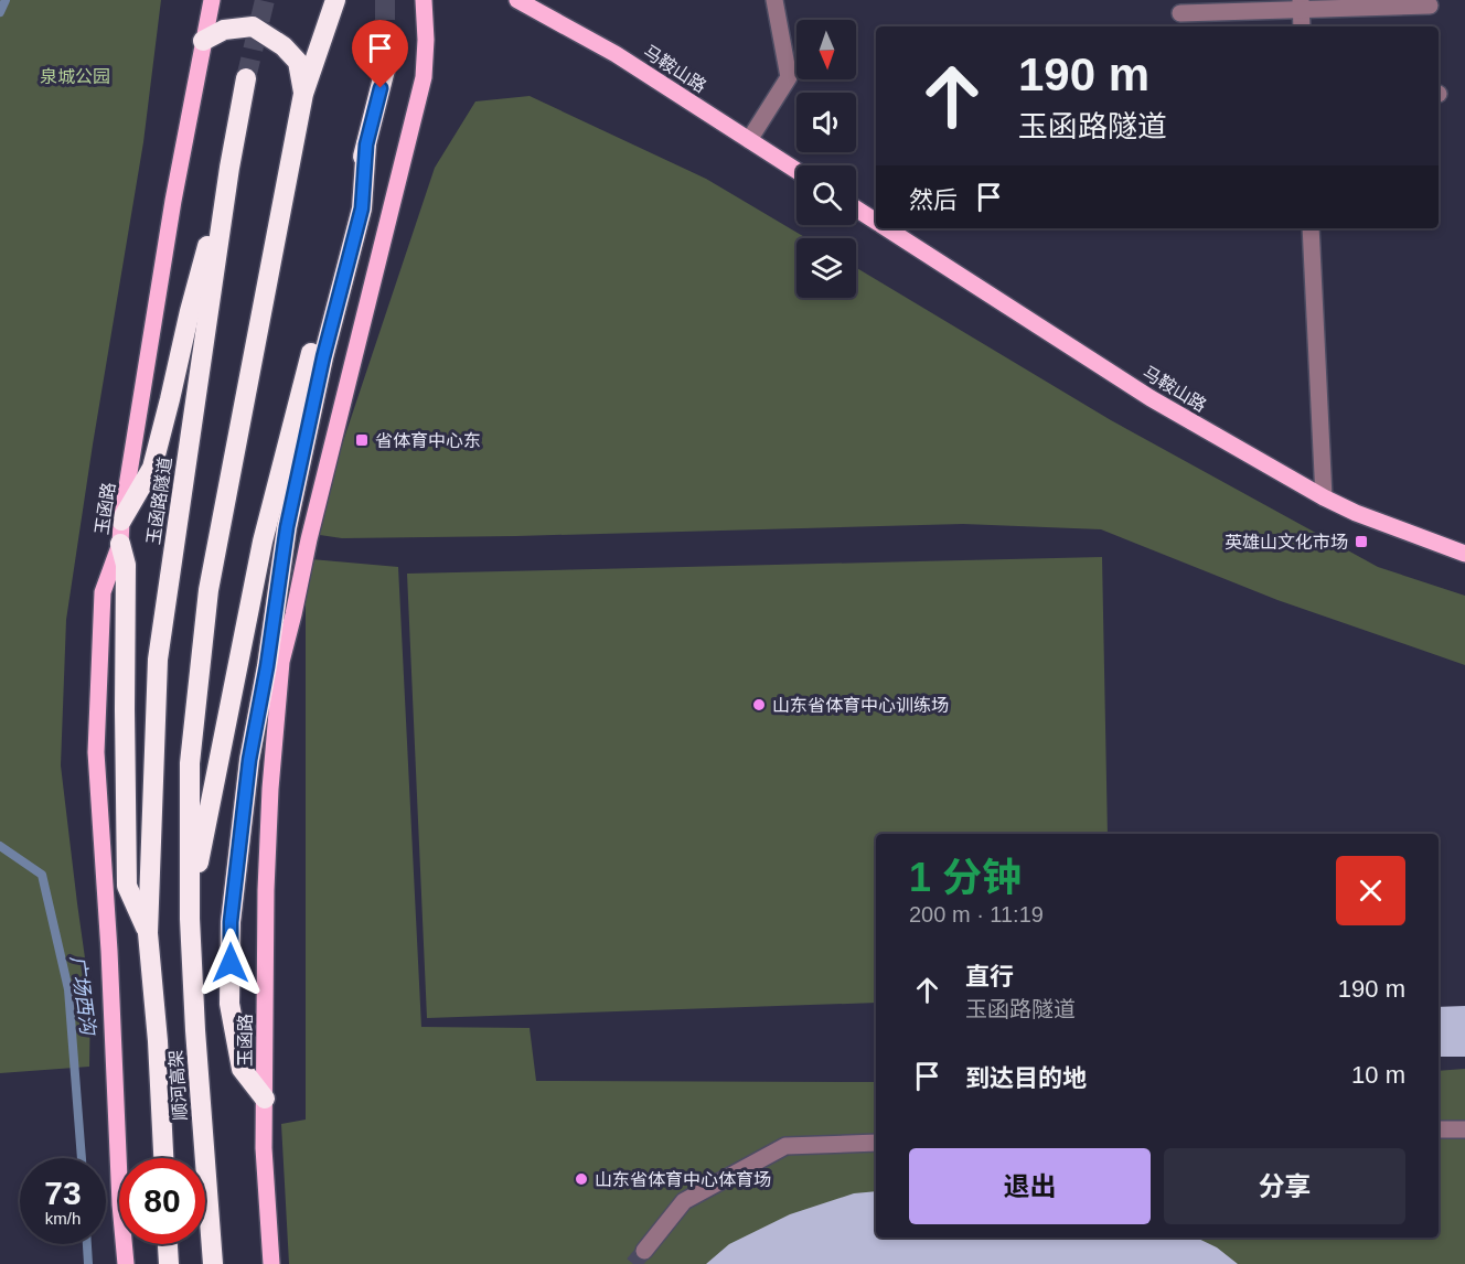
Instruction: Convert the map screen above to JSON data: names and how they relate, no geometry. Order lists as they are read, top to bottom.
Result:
{
  "streets": {
    "highway": ["玉函路隧道", "顺河高架"],
    "main road": ["马鞍山路", "玉函路"]
  },
  "crossings": [
    ["玉函路隧道", "顺河高架"]
  ],
  "water": ["广场西沟"],
  "parks": ["泉城公园"],
  "places": {
    "transit": ["省体育中心东", "英雄山文化市场"],
    "other": ["山东省体育中心训练场", "山东省体育中心体育场"]
  },
  "north": "bottom",
  "page": {
    "turn": ["190 m", "玉函路隧道"],
    "then": "然后",
    "heading": ["1 分钟", "200 m · 11:19"],
    "list": [
      {
        "name": "直行",
        "note": "玉函路隧道",
        "value": "190 m"
      },
      {
        "name": "到达目的地",
        "value": "10 m"
      }
    ],
    "buttons": ["退出", "分享"],
    "speed": "73 km/h",
    "limit": "80"
  }
}
